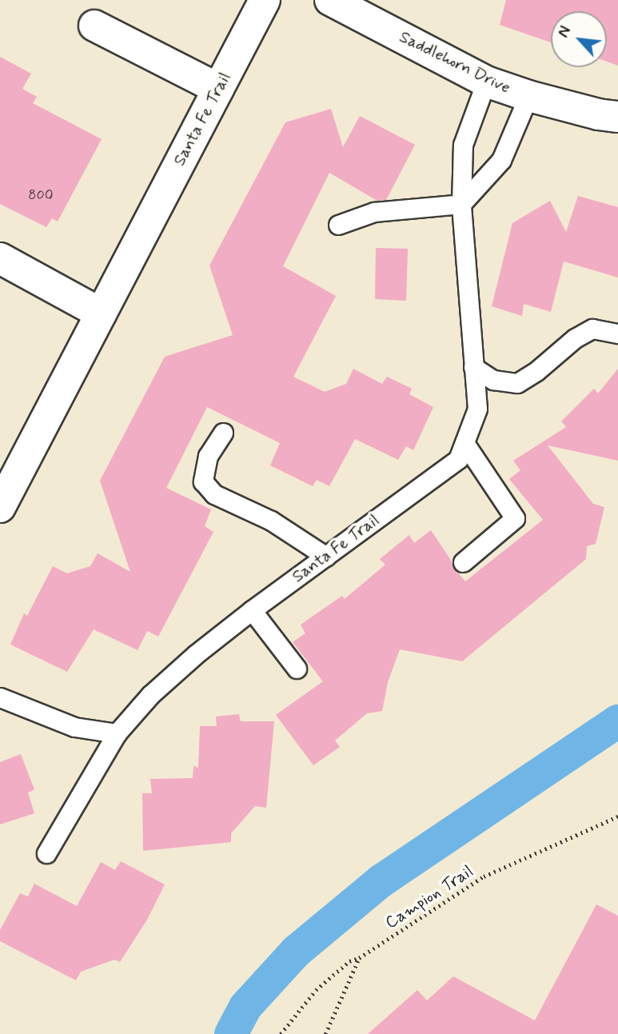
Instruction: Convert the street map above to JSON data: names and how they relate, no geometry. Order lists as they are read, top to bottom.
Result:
{
  "streets": {
    "street": ["Saddlehorn Drive", "Santa Fe Trail"],
    "path": ["Campion Trail"]
  },
  "crossings": [
    ["Saddlehorn Drive", "Santa Fe Trail"]
  ],
  "house_numbers": ["800"],
  "north": "top left"
}
